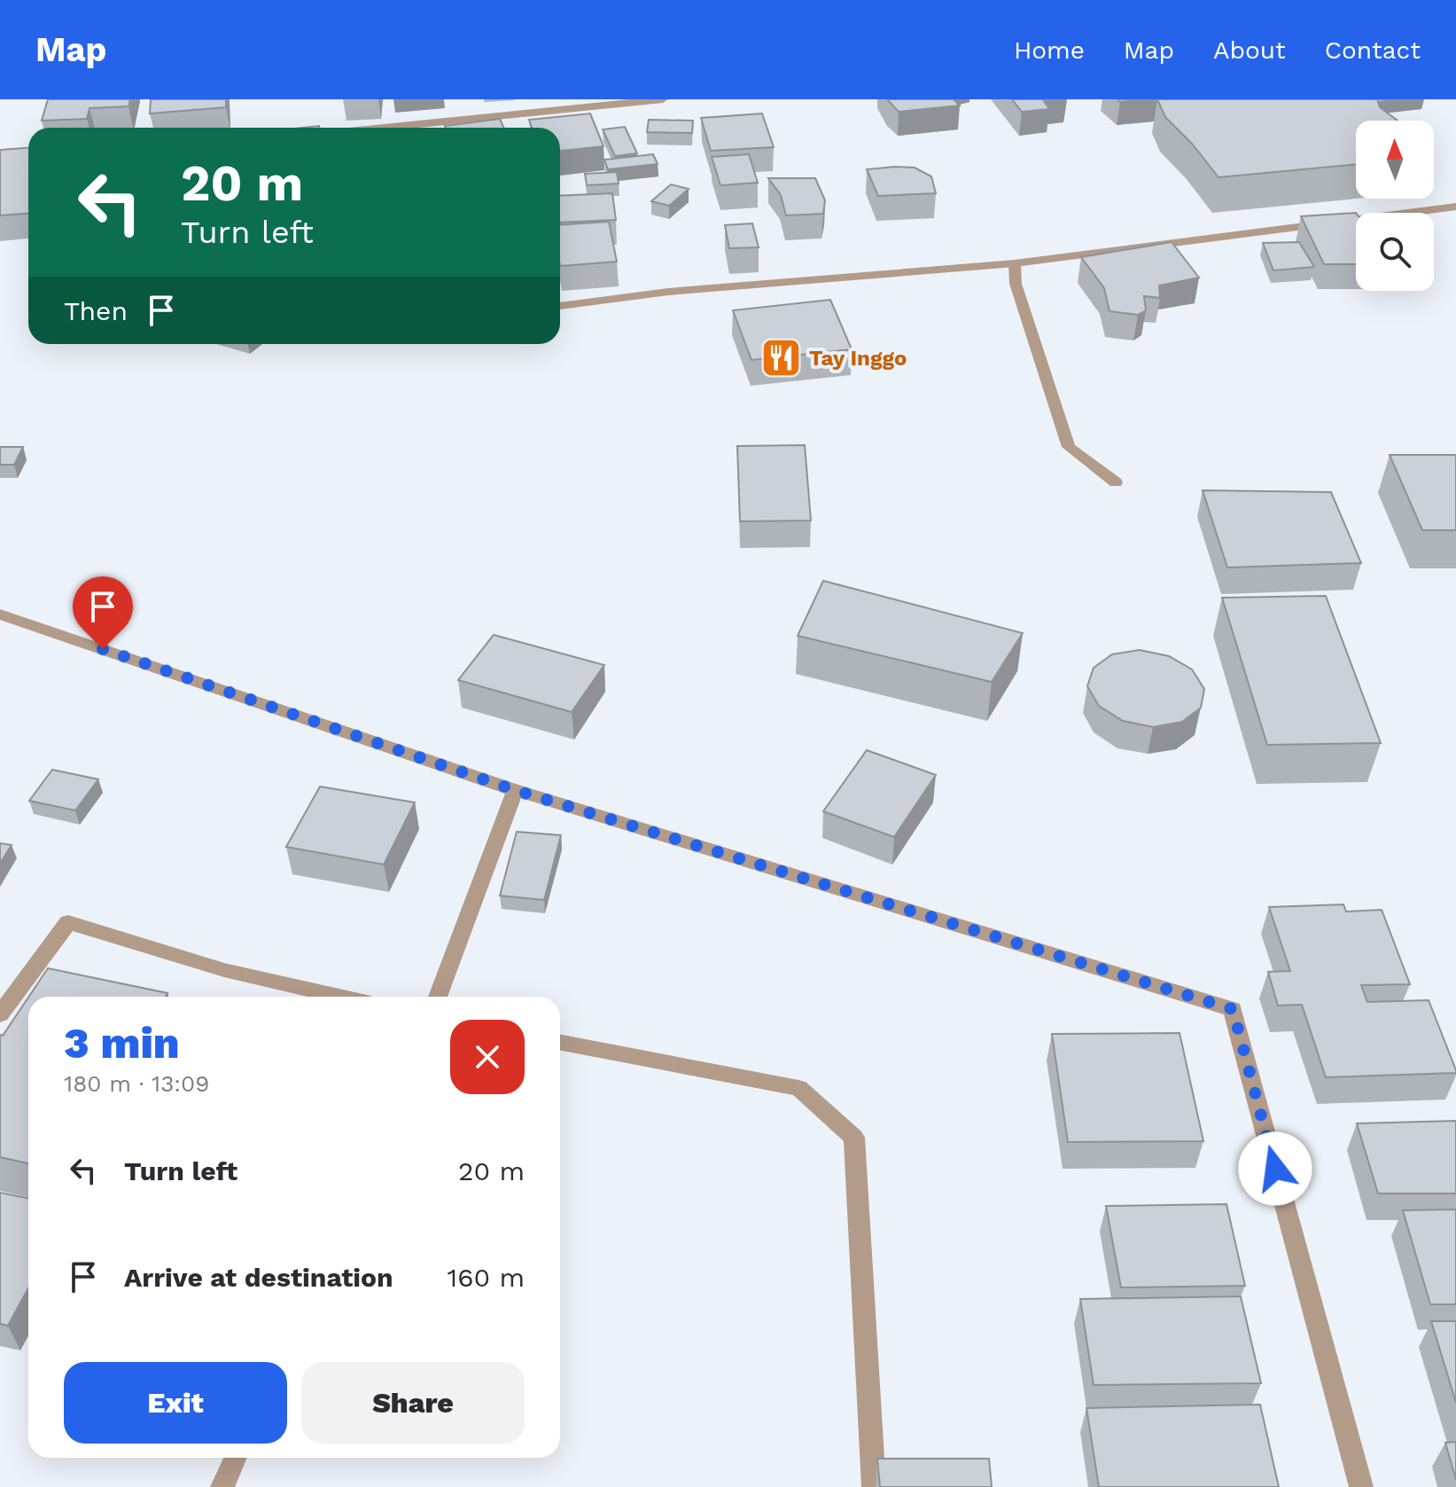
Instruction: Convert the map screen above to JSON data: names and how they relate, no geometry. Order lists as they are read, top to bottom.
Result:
{
  "places": {
    "restaurant": ["Tay Inggo"]
  },
  "north": "top",
  "page": {
    "header": "Map",
    "nav": [
      "Home",
      "Map",
      "About",
      "Contact"
    ],
    "turn": ["20 m", "Turn left"],
    "then": "Then",
    "heading": ["3 min", "180 m · 13:09"],
    "list": [
      {
        "name": "Turn left",
        "value": "20 m"
      },
      {
        "name": "Arrive at destination",
        "value": "160 m"
      }
    ],
    "buttons": ["Exit", "Share"]
  }
}
